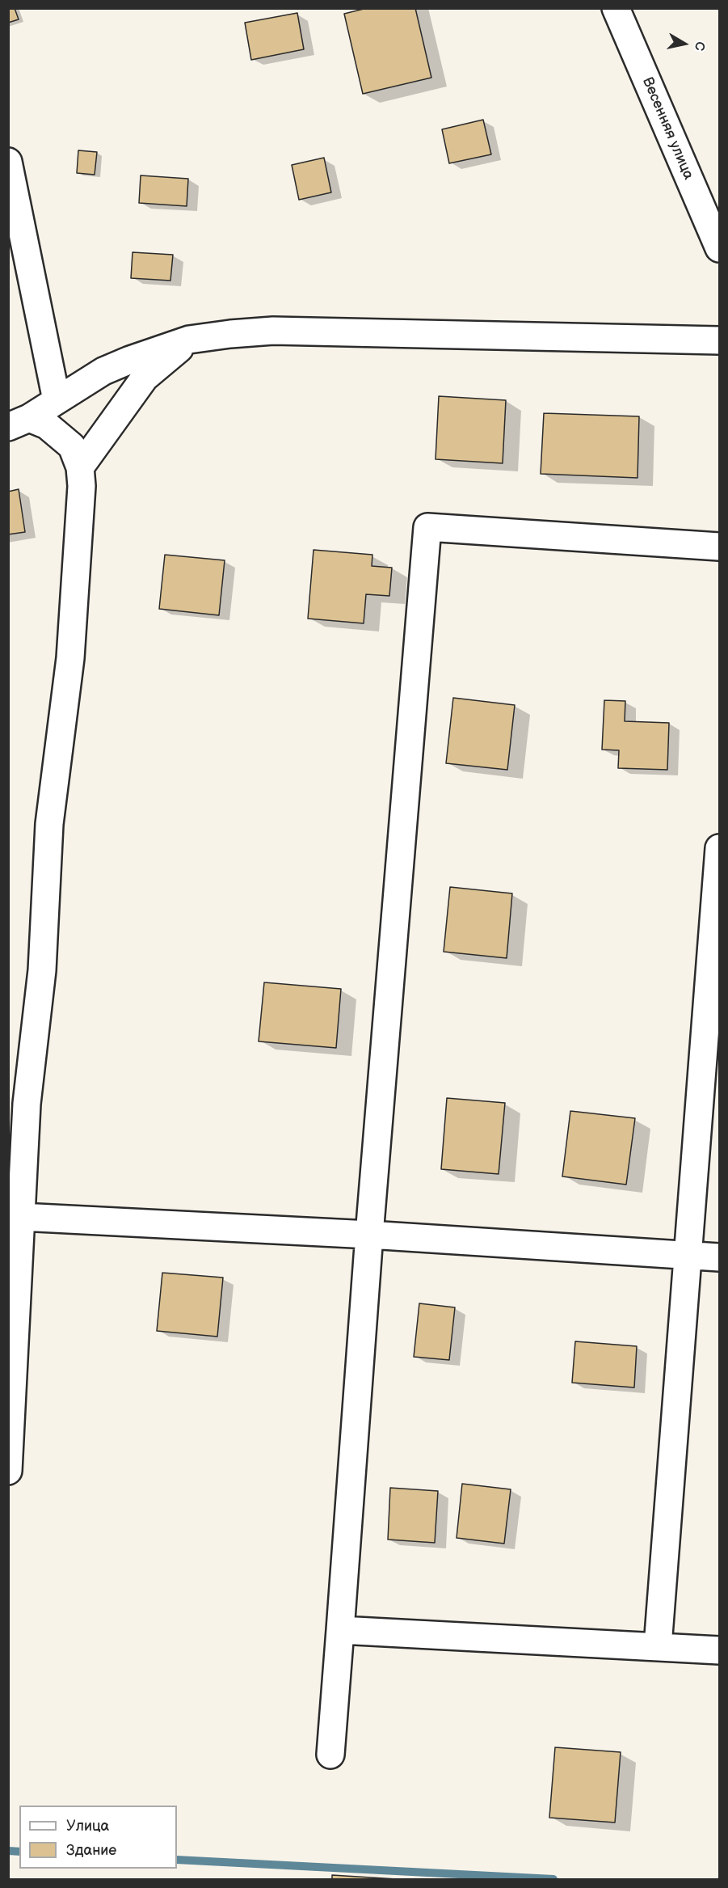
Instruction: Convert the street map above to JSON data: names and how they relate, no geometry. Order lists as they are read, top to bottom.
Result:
{
  "streets": {
    "street": ["Весенняя улица"]
  },
  "legend": ["Улица", "Здание"],
  "north": "right"
}
